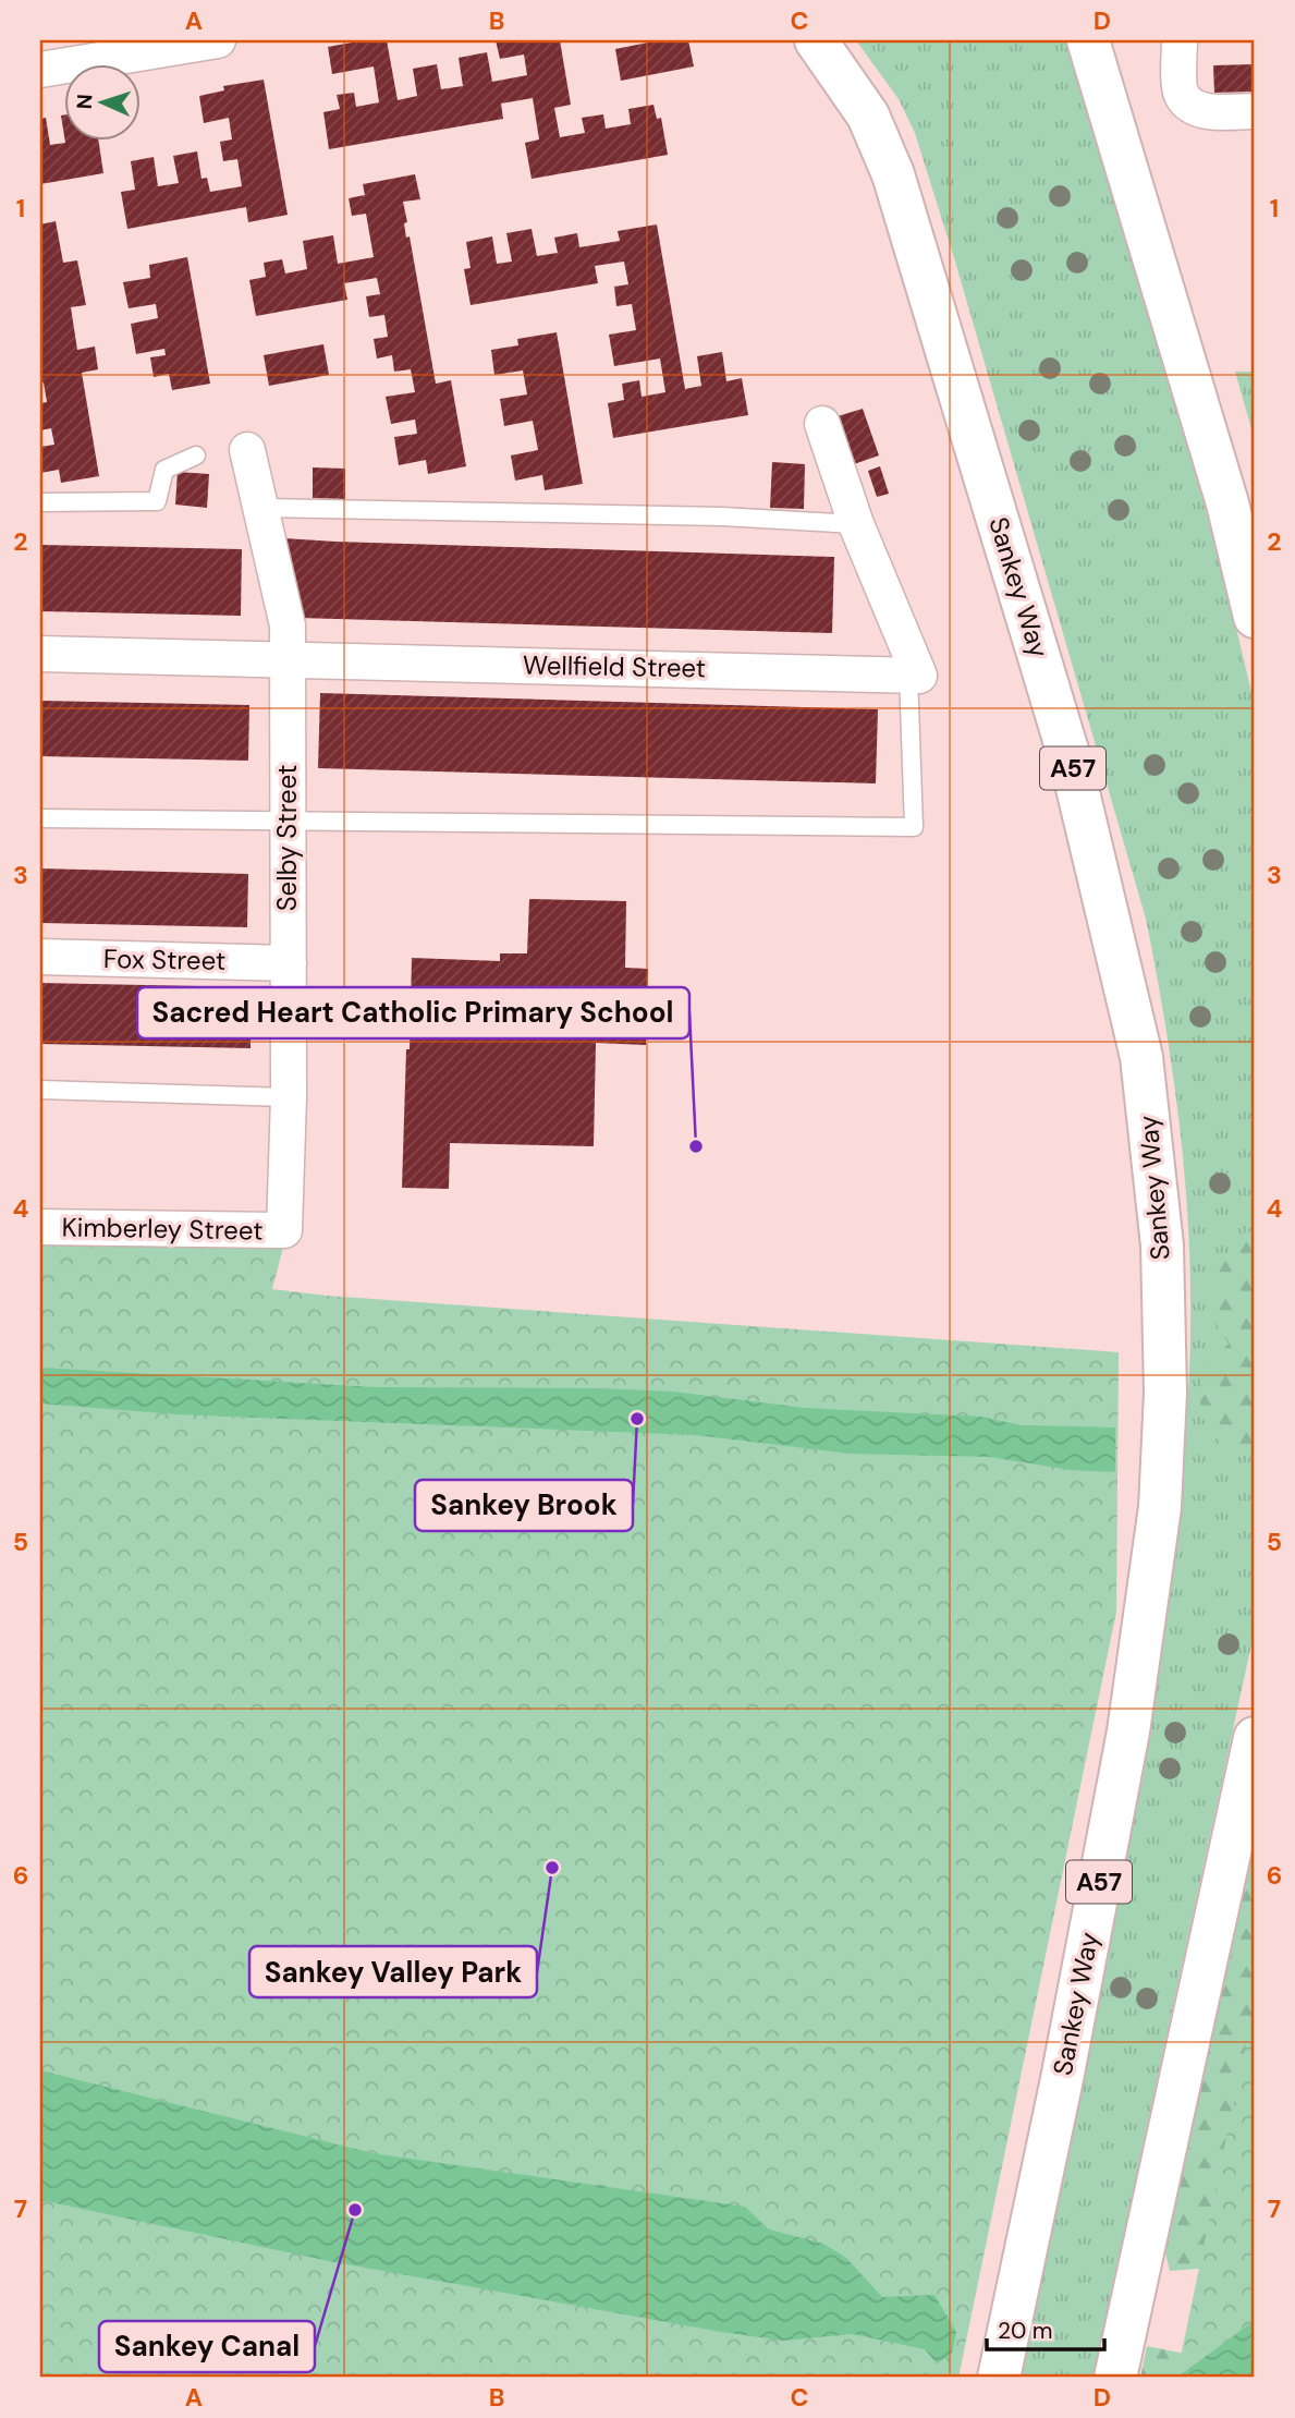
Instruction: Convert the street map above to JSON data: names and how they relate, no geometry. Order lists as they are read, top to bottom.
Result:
{
  "streets": {
    "highway": ["Sankey Way", "A57"],
    "street": [
      "Wellfield Street",
      "Selby Street",
      "Fox Street",
      "Kimberley Street"
    ]
  },
  "crossings": [
    ["Wellfield Street", "Selby Street"],
    ["Selby Street", "Fox Street"],
    ["Selby Street", "Kimberley Street"]
  ],
  "places": [
    "Sacred Heart Catholic Primary School",
    "Sankey Brook",
    "Sankey Valley Park",
    "Sankey Canal"
  ],
  "scale_bar": "20 m",
  "north": "left",
  "grid": {
    "columns": [
      "A",
      "B",
      "C",
      "D"
    ],
    "rows": [
      "1",
      "2",
      "3",
      "4",
      "5",
      "6",
      "7"
    ]
  }
}
